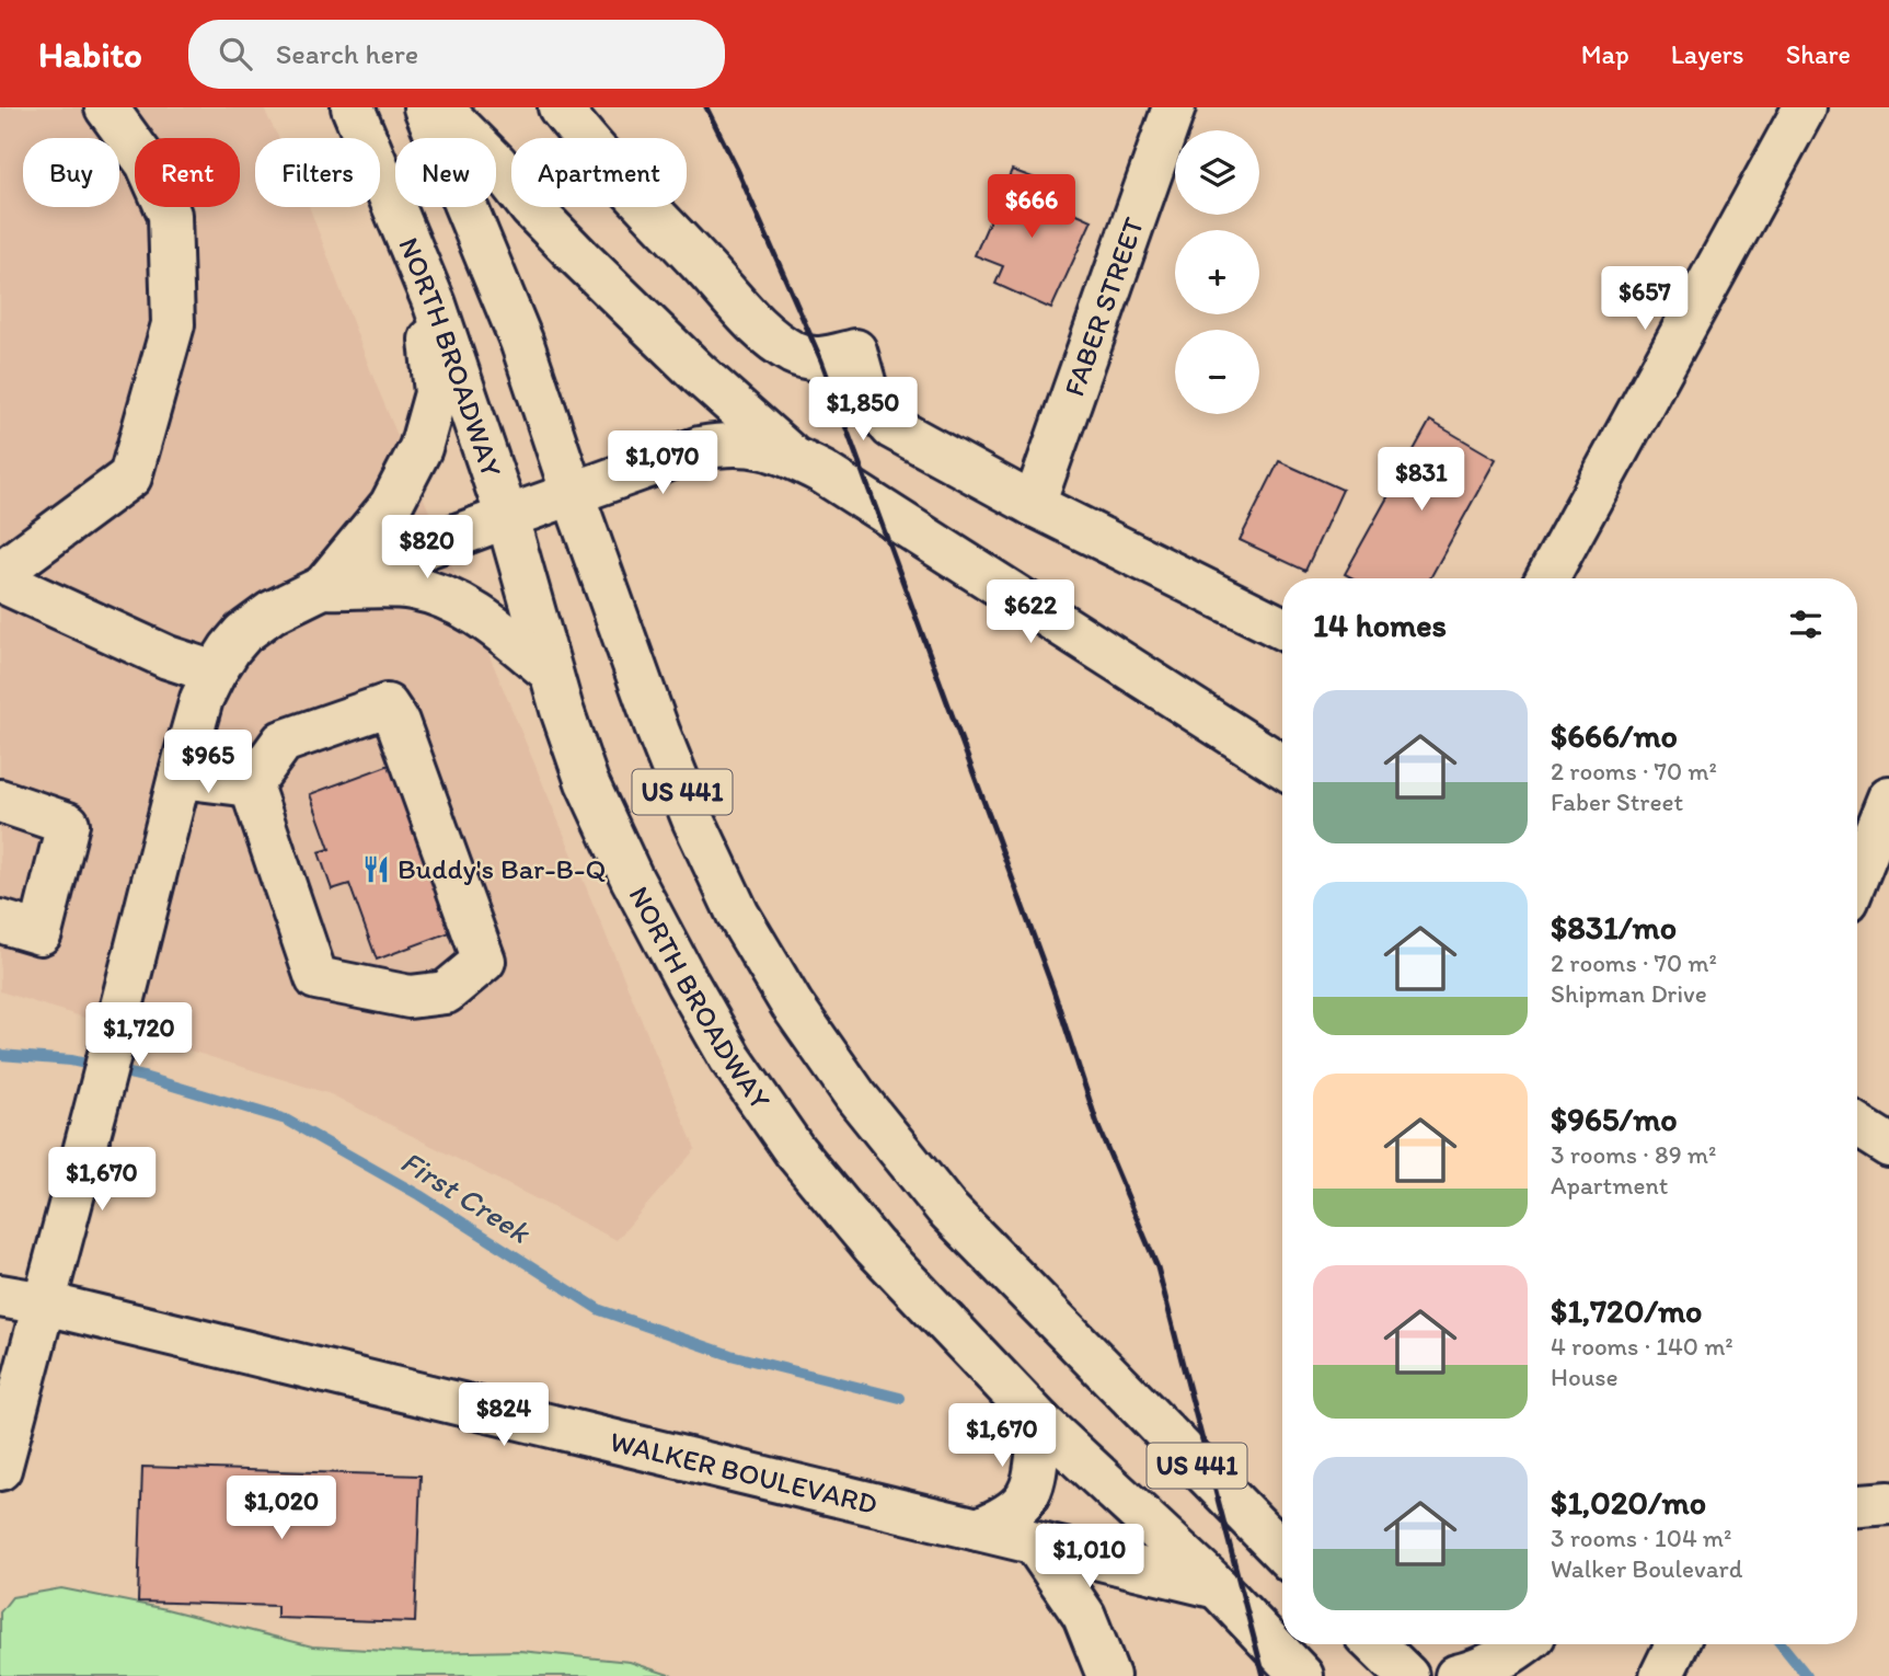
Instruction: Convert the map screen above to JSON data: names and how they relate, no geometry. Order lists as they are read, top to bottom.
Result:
{
  "streets": {
    "main road": [
      "FABER STREET",
      "NORTH BROADWAY",
      "US 441",
      "WALKER BOULEVARD"
    ]
  },
  "crossings": [
    ["NORTH BROADWAY", "WALKER BOULEVARD"]
  ],
  "water": ["First Creek"],
  "places": {
    "restaurant": ["Buddy's Bar-B-Q"]
  },
  "page": {
    "header": "Habito",
    "search": "Search here",
    "nav": ["Map", "Layers", "Share"],
    "map_buttons": ["+", "−"],
    "chip": [
      "Buy",
      "Rent",
      "Filters",
      "New",
      "Apartment"
    ],
    "price": [
      "$666",
      "$657",
      "$1,850",
      "$1,070",
      "$831",
      "$820",
      "$622",
      "$965",
      "$1,720",
      "$1,670",
      "$824",
      "$1,670",
      "$1,020",
      "$1,010"
    ],
    "heading": "14 homes",
    "list": [
      {
        "name": "$666/mo",
        "note": "2 rooms · 70 m² · Faber Street"
      },
      {
        "name": "$831/mo",
        "note": "2 rooms · 70 m² · Shipman Drive"
      },
      {
        "name": "$965/mo",
        "note": "3 rooms · 89 m² · Apartment"
      },
      {
        "name": "$1,720/mo",
        "note": "4 rooms · 140 m² · House"
      },
      {
        "name": "$1,020/mo",
        "note": "3 rooms · 104 m² · Walker Boulevard"
      }
    ]
  }
}
